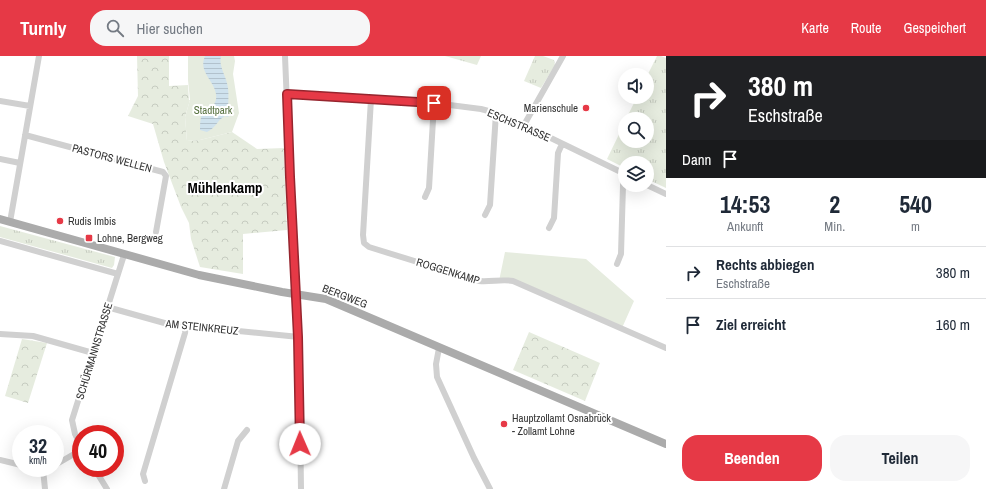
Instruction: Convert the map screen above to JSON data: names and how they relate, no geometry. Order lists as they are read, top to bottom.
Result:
{
  "streets": {
    "main road": ["BERGWEG"],
    "street": [
      "ESCHSTRASSE",
      "PASTORS WELLEN",
      "ROGGENKAMP",
      "AM STEINKREUZ",
      "SCHÜRMANNSTRASSE"
    ]
  },
  "crossings": [
    ["ESCHSTRASSE", "ROGGENKAMP"],
    ["BERGWEG", "SCHÜRMANNSTRASSE"],
    ["AM STEINKREUZ", "SCHÜRMANNSTRASSE"]
  ],
  "districts": ["Mühlenkamp"],
  "parks": ["Stadtpark"],
  "places": {
    "other": ["Marienschule", "Rudis Imbis", "Hauptzollamt Osnabrück - Zollamt Lohne"],
    "transit": ["Lohne, Bergweg"]
  },
  "page": {
    "header": "Turnly",
    "search": "Hier suchen",
    "nav": ["Karte", "Route", "Gespeichert"],
    "turn": ["380 m", "Eschstraße"],
    "then": "Dann",
    "eta": [
      "14:53",
      "Ankunft",
      "2",
      "Min.",
      "540",
      "m"
    ],
    "list": [
      {
        "name": "Rechts abbiegen",
        "note": "Eschstraße",
        "value": "380 m"
      },
      {
        "name": "Ziel erreicht",
        "value": "160 m"
      }
    ],
    "speed": "32 km/h",
    "limit": "40",
    "buttons": ["Beenden", "Teilen"]
  }
}
